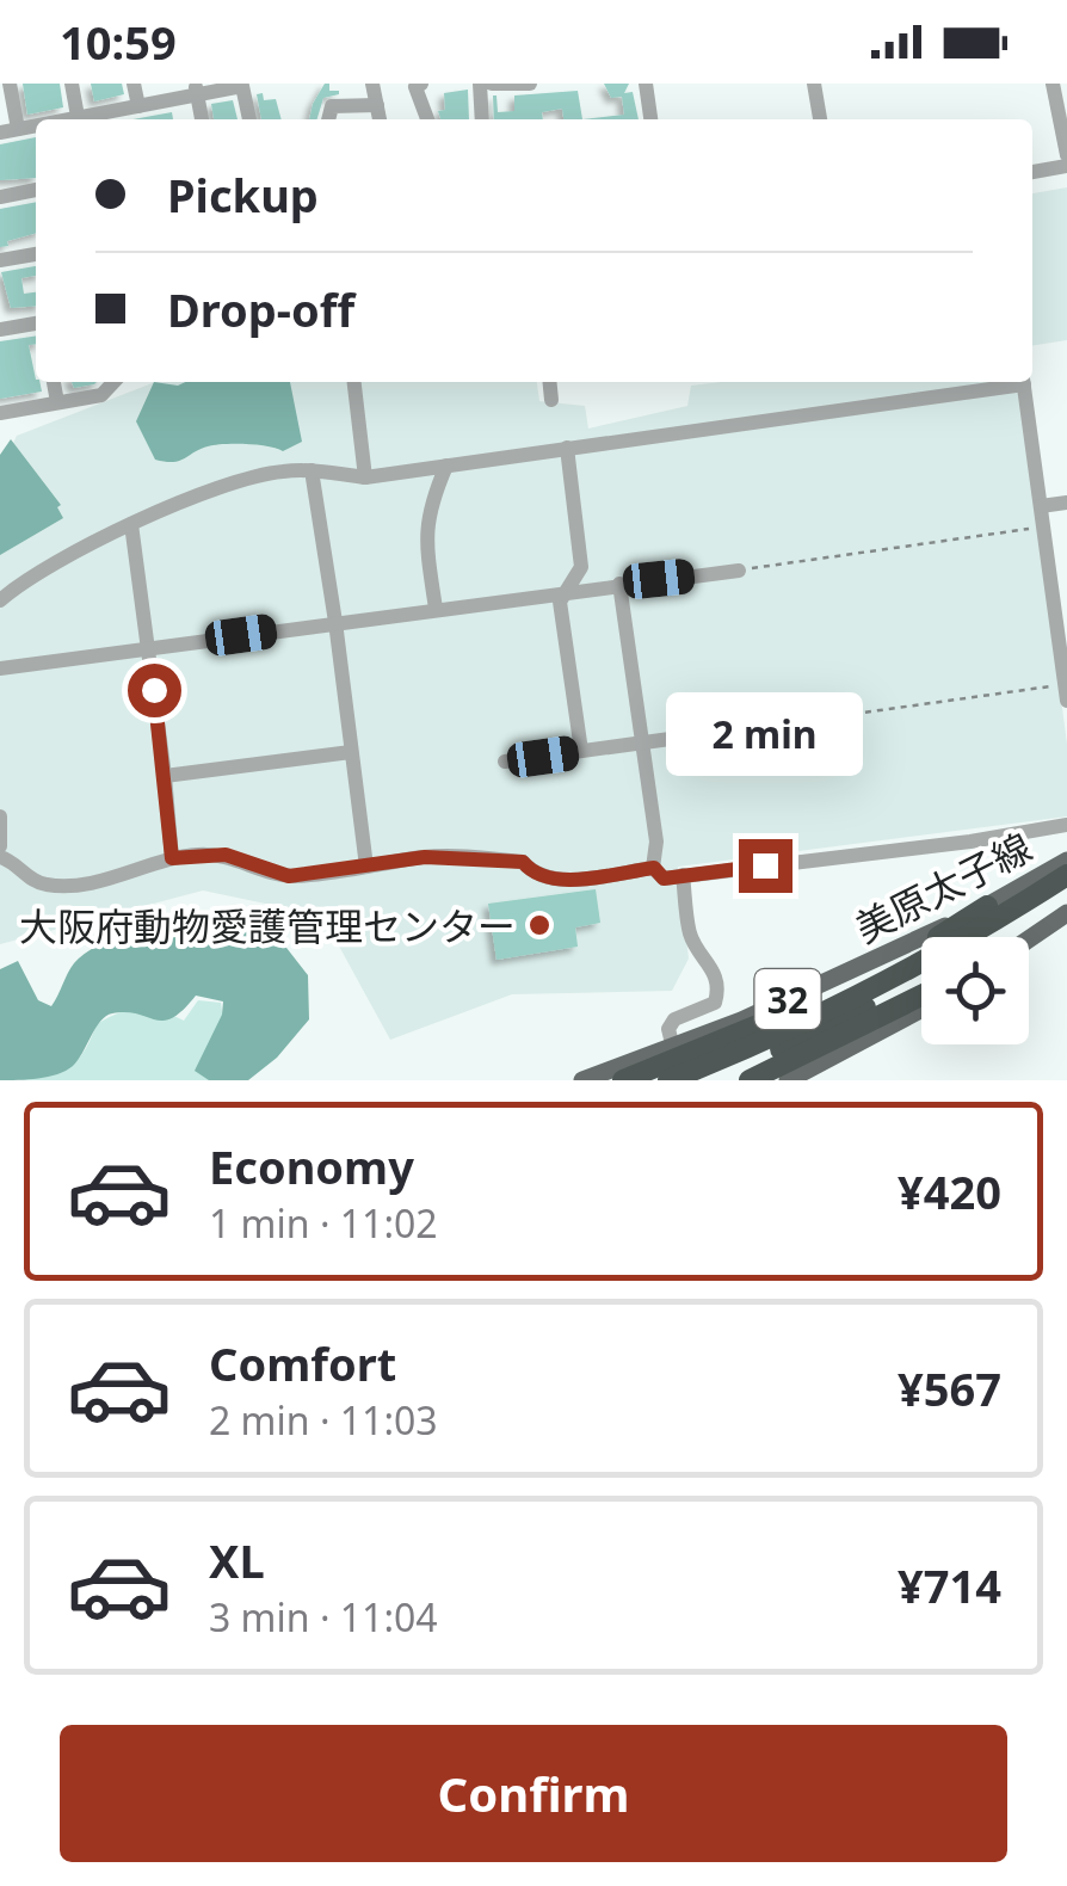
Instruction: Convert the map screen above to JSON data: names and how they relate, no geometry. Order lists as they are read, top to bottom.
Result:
{
  "streets": {
    "main road": ["美原太子線", "32"]
  },
  "places": ["大阪府動物愛護管理センター"],
  "page": {
    "status": "10:59",
    "banner": ["Pickup", "Drop-off"],
    "bubble": "2 min",
    "list": [
      {
        "name": "Economy",
        "note": "1 min · 11:02",
        "value": "¥420"
      },
      {
        "name": "Comfort",
        "note": "2 min · 11:03",
        "value": "¥567"
      },
      {
        "name": "XL",
        "note": "3 min · 11:04",
        "value": "¥714"
      }
    ],
    "buttons": "Confirm"
  }
}
